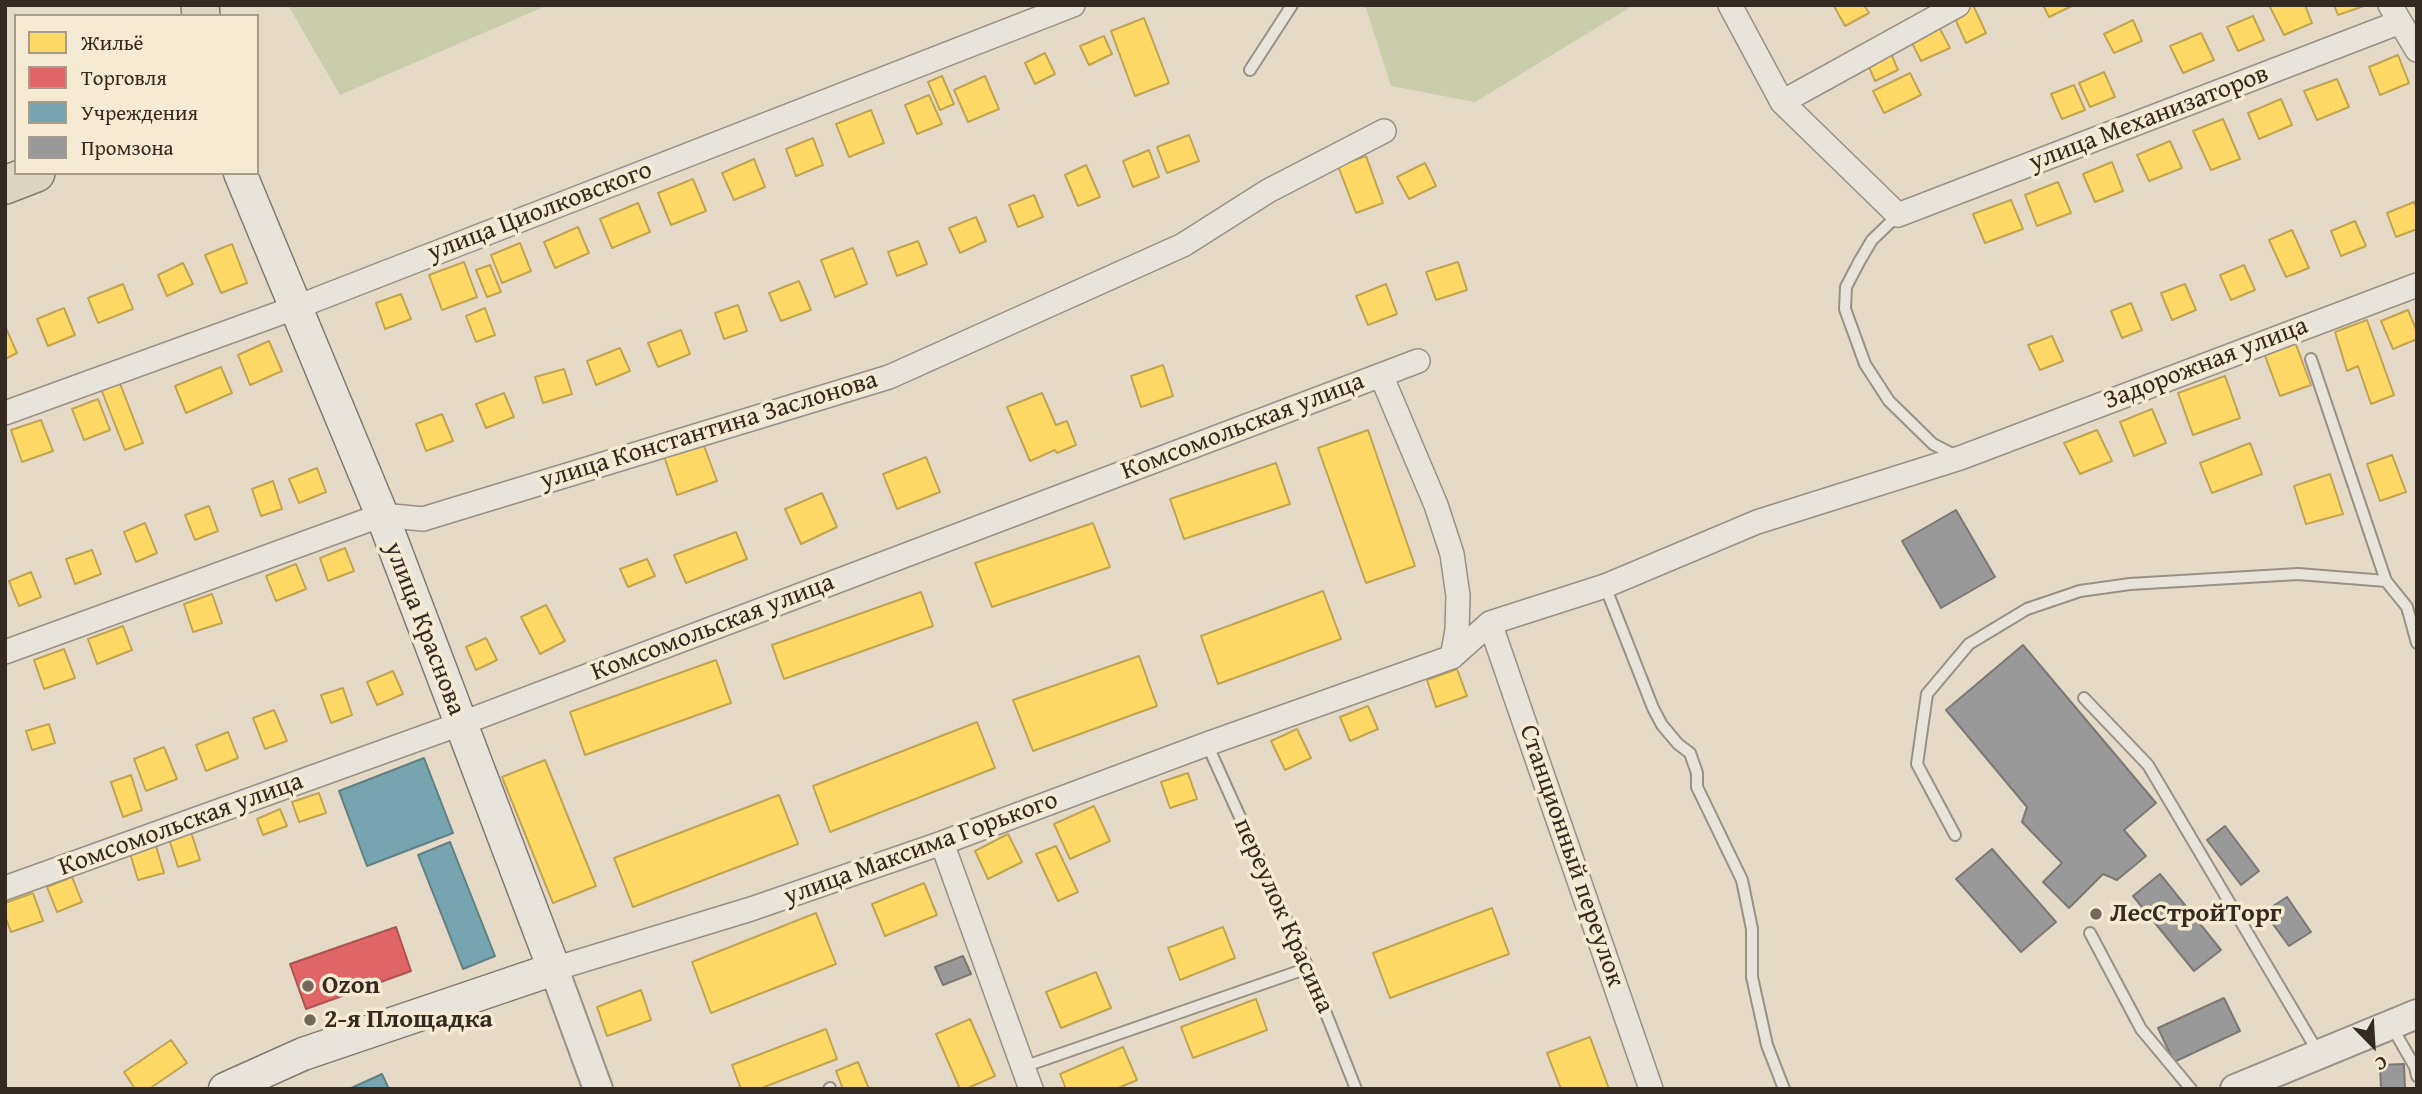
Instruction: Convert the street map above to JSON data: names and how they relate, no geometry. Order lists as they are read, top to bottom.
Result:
{
  "streets": {
    "main road": ["улица Краснова", "улица Максима Горького"],
    "street": [
      "улица Механизаторов",
      "улица Циолковского",
      "Задорожная улица",
      "Комсомольская улица",
      "улица Константина Заслонова",
      "Станционный переулок"
    ],
    "lane": ["переулок Красина"]
  },
  "crossings": [
    ["улица Циолковского", "улица Краснова"],
    ["Задорожная улица", "улица Максима Горького"],
    ["Комсомольская улица", "улица Краснова"],
    ["улица Константина Заслонова", "улица Краснова"],
    ["улица Краснова", "улица Максима Горького"],
    ["улица Максима Горького", "Станционный переулок"],
    ["улица Максима Горького", "переулок Красина"]
  ],
  "places": ["ЛесСтройТорг", "Ozon", "2-я Площадка"],
  "legend": [
    "Жильё",
    "Торговля",
    "Учреждения",
    "Промзона"
  ],
  "north": "bottom right"
}
